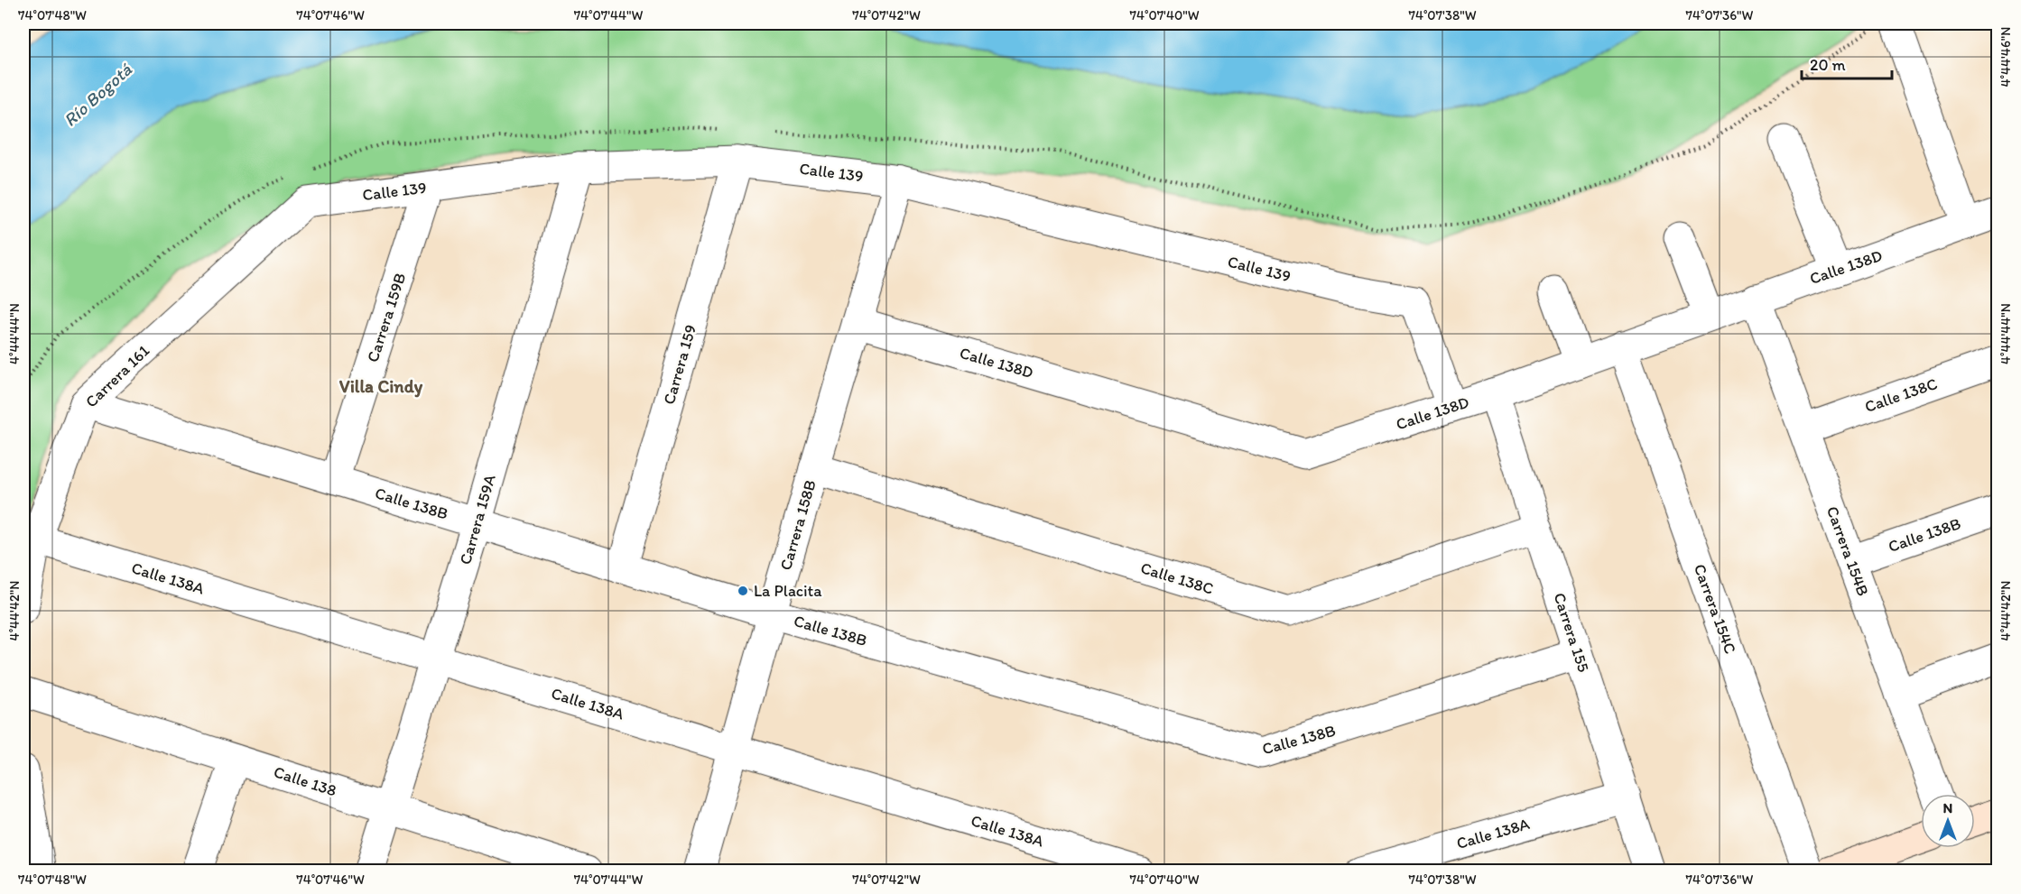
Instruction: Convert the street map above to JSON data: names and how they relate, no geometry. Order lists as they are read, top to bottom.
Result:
{
  "streets": {
    "street": [
      "Calle 139",
      "Calle 138D",
      "Carrera 159B",
      "Carrera 159",
      "Carrera 161",
      "Calle 138C",
      "Calle 138B",
      "Carrera 159A",
      "Carrera 158B",
      "Carrera 154B",
      "Calle 138A",
      "Carrera 154C",
      "Carrera 155",
      "Calle 138"
    ]
  },
  "crossings": [
    ["Calle 139", "Calle 138D"],
    ["Calle 139", "Carrera 159B"],
    ["Calle 139", "Carrera 159"],
    ["Calle 139", "Carrera 161"],
    ["Calle 139", "Carrera 159A"],
    ["Calle 139", "Carrera 158B"],
    ["Calle 138D", "Carrera 158B"],
    ["Calle 138D", "Carrera 154B"],
    ["Calle 138D", "Carrera 154C"],
    ["Calle 138D", "Carrera 155"],
    ["Carrera 159B", "Calle 138B"],
    ["Carrera 159", "Calle 138B"],
    ["Carrera 161", "Calle 138B"],
    ["Carrera 161", "Calle 138A"],
    ["Calle 138C", "Carrera 158B"],
    ["Calle 138C", "Carrera 154B"],
    ["Calle 138C", "Carrera 155"],
    ["Calle 138B", "Carrera 159A"],
    ["Calle 138B", "Carrera 158B"],
    ["Calle 138B", "Carrera 154B"],
    ["Calle 138B", "Carrera 155"],
    ["Carrera 159A", "Calle 138A"],
    ["Carrera 159A", "Calle 138"],
    ["Carrera 158B", "Calle 138A"],
    ["Calle 138A", "Carrera 155"]
  ],
  "districts": ["Villa Cindy"],
  "water": ["Río Bogotá"],
  "places": ["La Placita"],
  "scale_bar": "20 m",
  "north": "top",
  "coordinates": [
    "74°07'48\"W",
    "74°07'46\"W",
    "74°07'44\"W",
    "74°07'42\"W",
    "74°07'40\"W",
    "74°07'38\"W",
    "74°07'36\"W",
    "4°44'46\"N",
    "4°44'44\"N",
    "4°44'42\"N"
  ]
}
